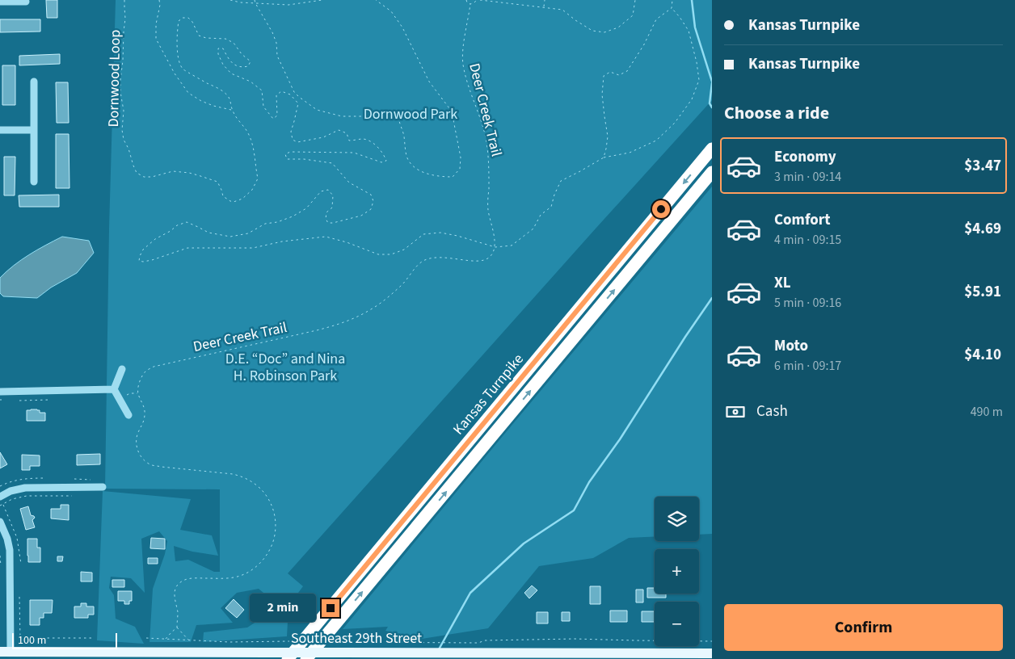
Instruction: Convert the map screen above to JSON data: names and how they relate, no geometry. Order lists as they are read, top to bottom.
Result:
{
  "streets": {
    "highway": ["Kansas Turnpike"],
    "main road": ["Southeast 29th Street"],
    "path": ["Dornwood Loop", "Deer Creek Trail"]
  },
  "crossings": [
    ["Dornwood Loop", "Deer Creek Trail"]
  ],
  "parks": ["Dornwood Park", "D.E. “Doc” and Nina H. Robinson Park"],
  "scale_bar": "100 m",
  "page": {
    "banner": ["Kansas Turnpike", "Kansas Turnpike"],
    "heading": "Choose a ride",
    "list": [
      {
        "name": "Economy",
        "note": "3 min · 09:14",
        "value": "$3.47"
      },
      {
        "name": "Comfort",
        "note": "4 min · 09:15",
        "value": "$4.69"
      },
      {
        "name": "XL",
        "note": "5 min · 09:16",
        "value": "$5.91"
      },
      {
        "name": "Moto",
        "note": "6 min · 09:17",
        "value": "$4.10"
      }
    ],
    "pay": ["Cash", "490 m"],
    "map_buttons": ["+", "−"],
    "bubble": "2 min",
    "buttons": "Confirm",
    "scale": "100 m"
  }
}
